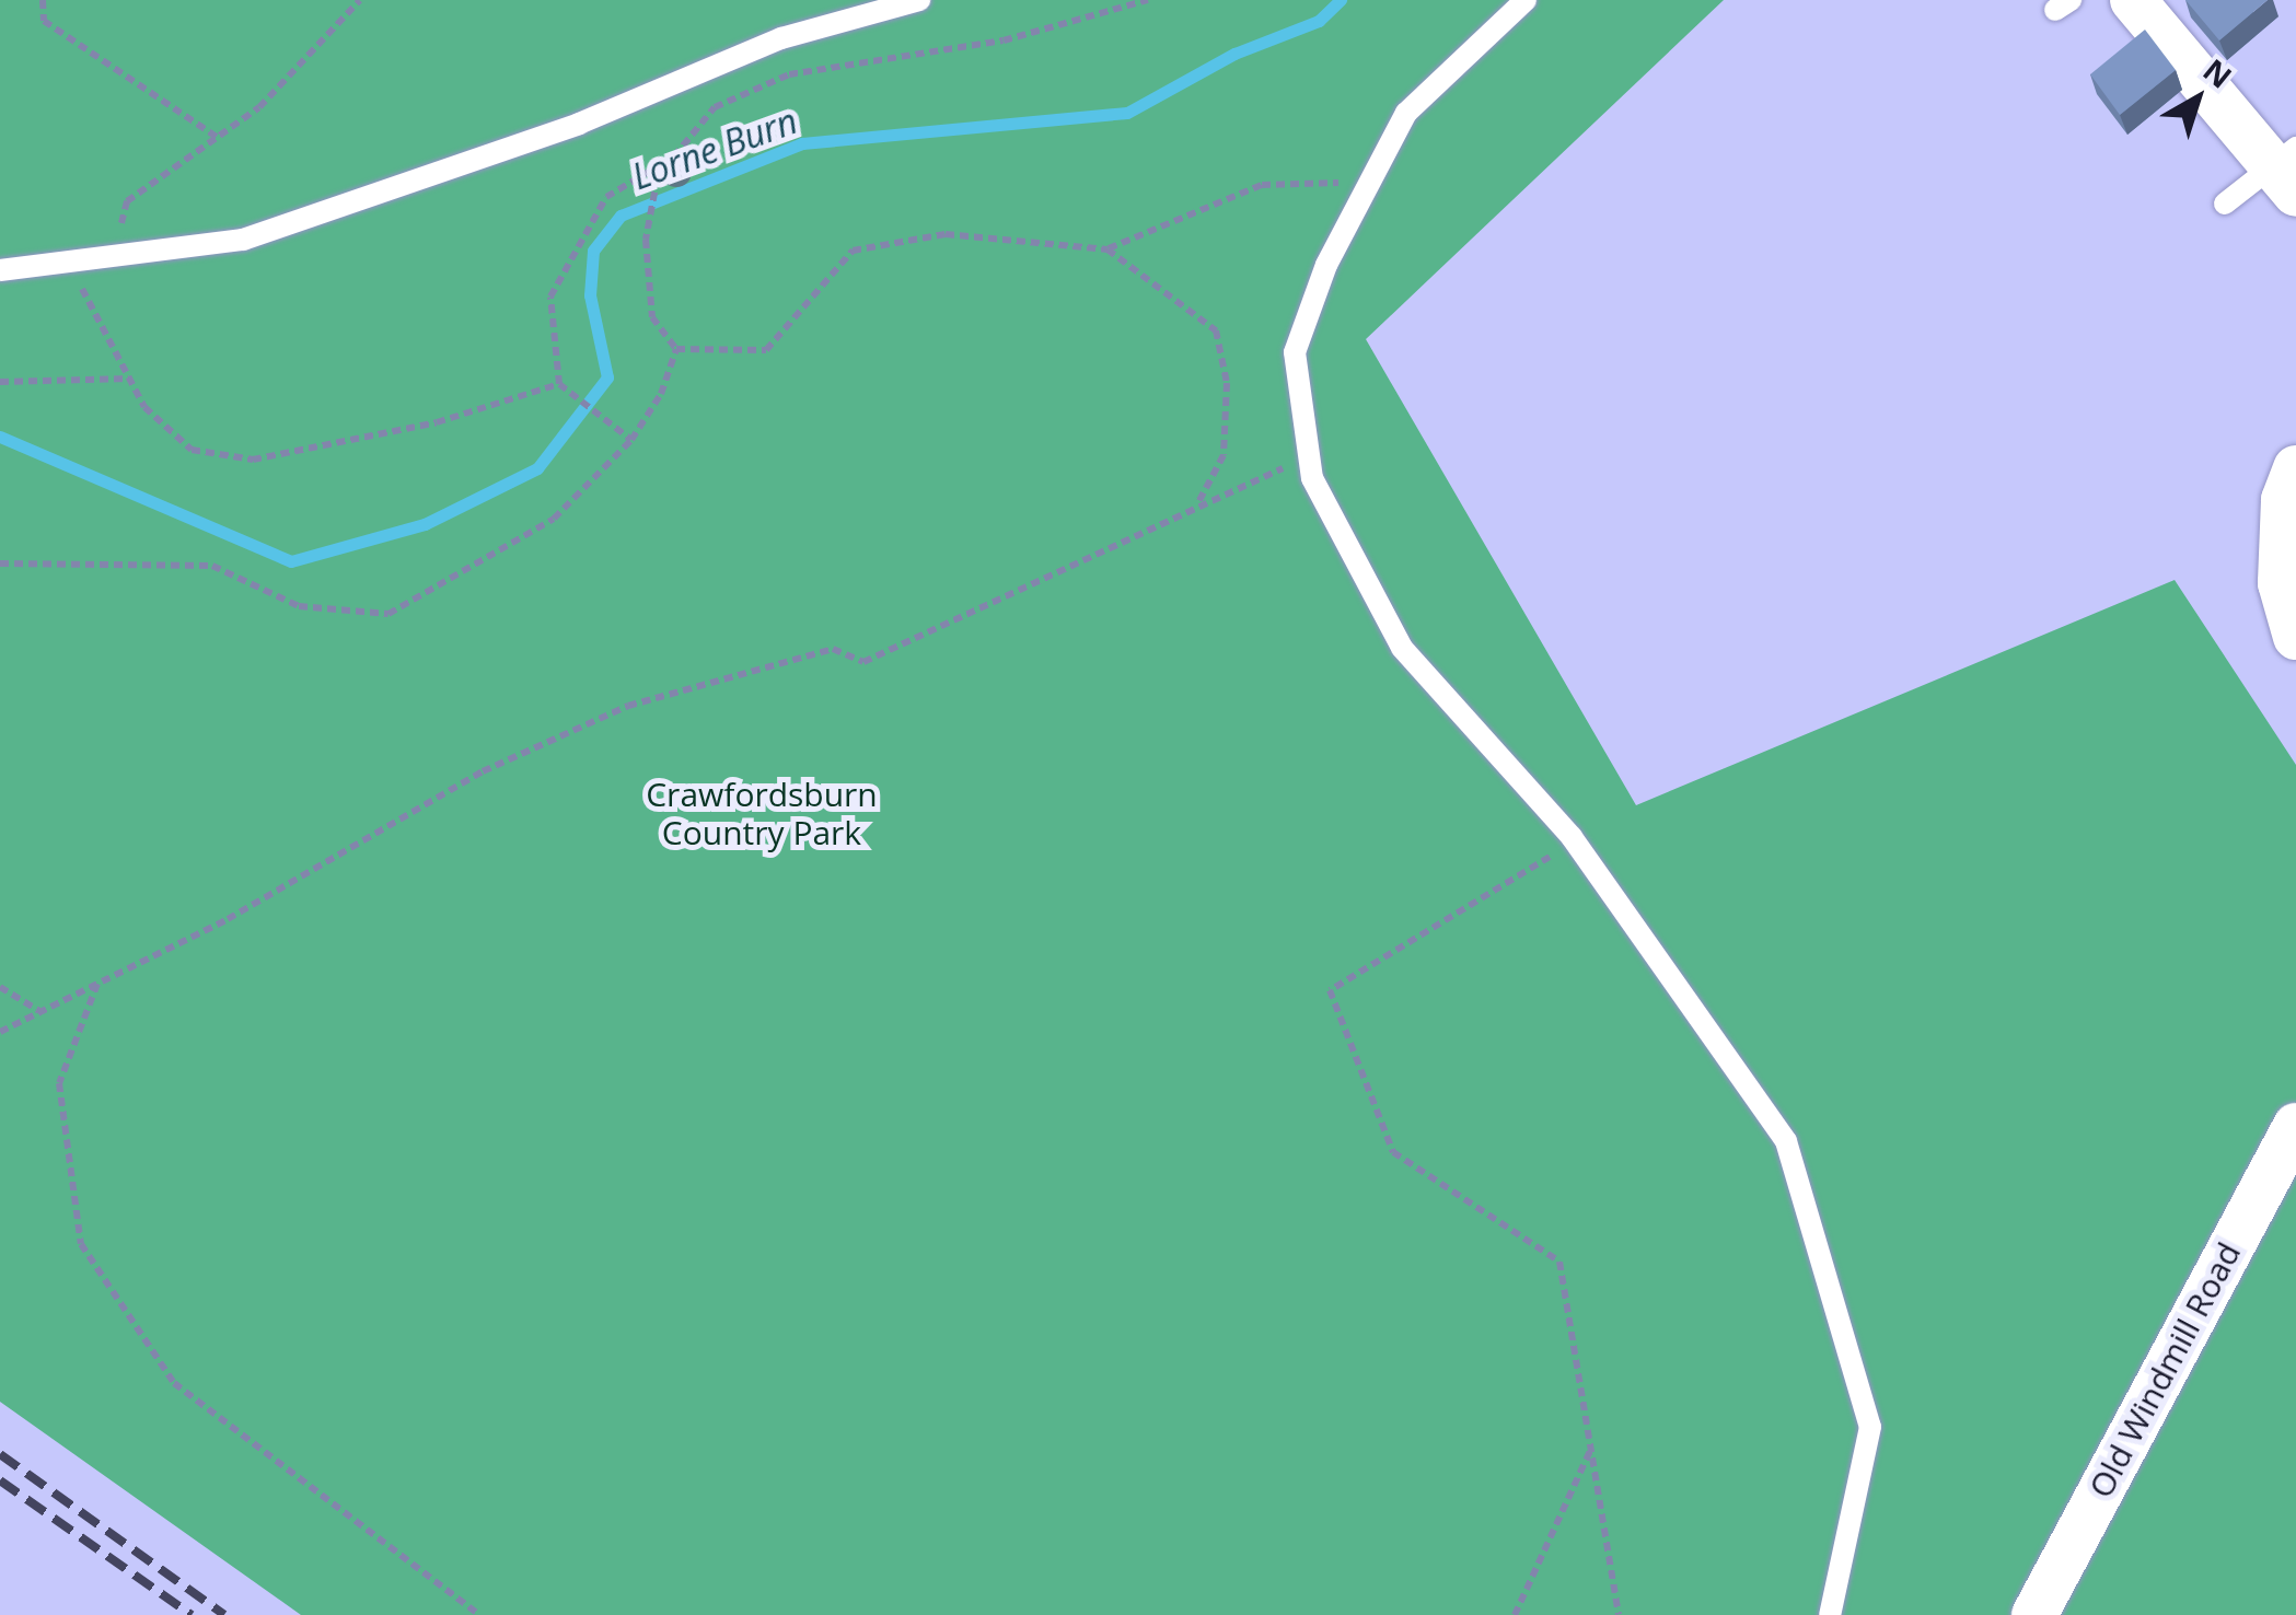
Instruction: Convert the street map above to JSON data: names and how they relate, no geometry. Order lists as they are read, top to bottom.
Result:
{
  "streets": {
    "street": ["Old Windmill Road"]
  },
  "water": ["Lorne Burn"],
  "parks": ["Crawfordsburn Country Park"],
  "north": "top right"
}
